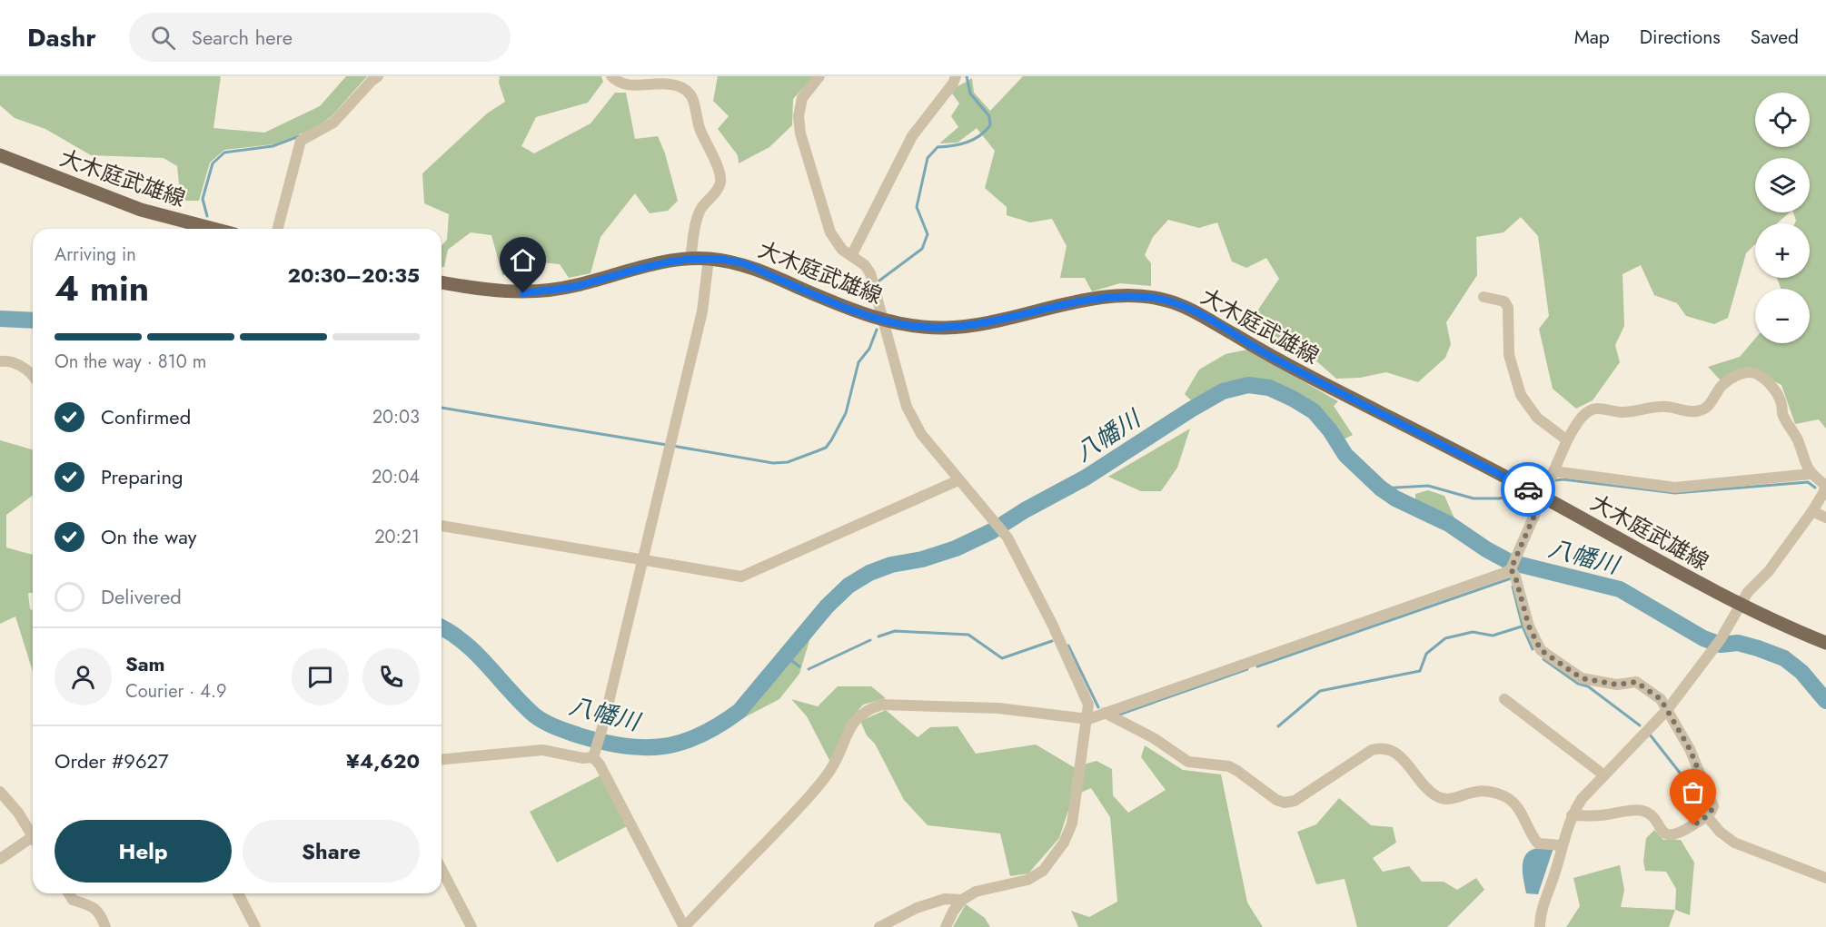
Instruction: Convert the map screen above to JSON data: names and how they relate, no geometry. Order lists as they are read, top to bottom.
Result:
{
  "streets": {
    "main road": ["大木庭武雄線"]
  },
  "water": ["八幡川"],
  "page": {
    "header": "Dashr",
    "search": "Search here",
    "nav": ["Map", "Directions", "Saved"],
    "map_buttons": ["+", "−"],
    "heading": ["4 min", "Arriving in", "20:30–20:35"],
    "panel": [
      "Sam",
      "Courier · 4.9",
      "Order #9627",
      "¥4,620"
    ],
    "bar": "On the way · 810 m",
    "list": [
      ["Confirmed", "20:03"],
      ["Preparing", "20:04"],
      ["On the way", "20:21"],
      "Delivered"
    ],
    "buttons": ["Help", "Share"]
  }
}
